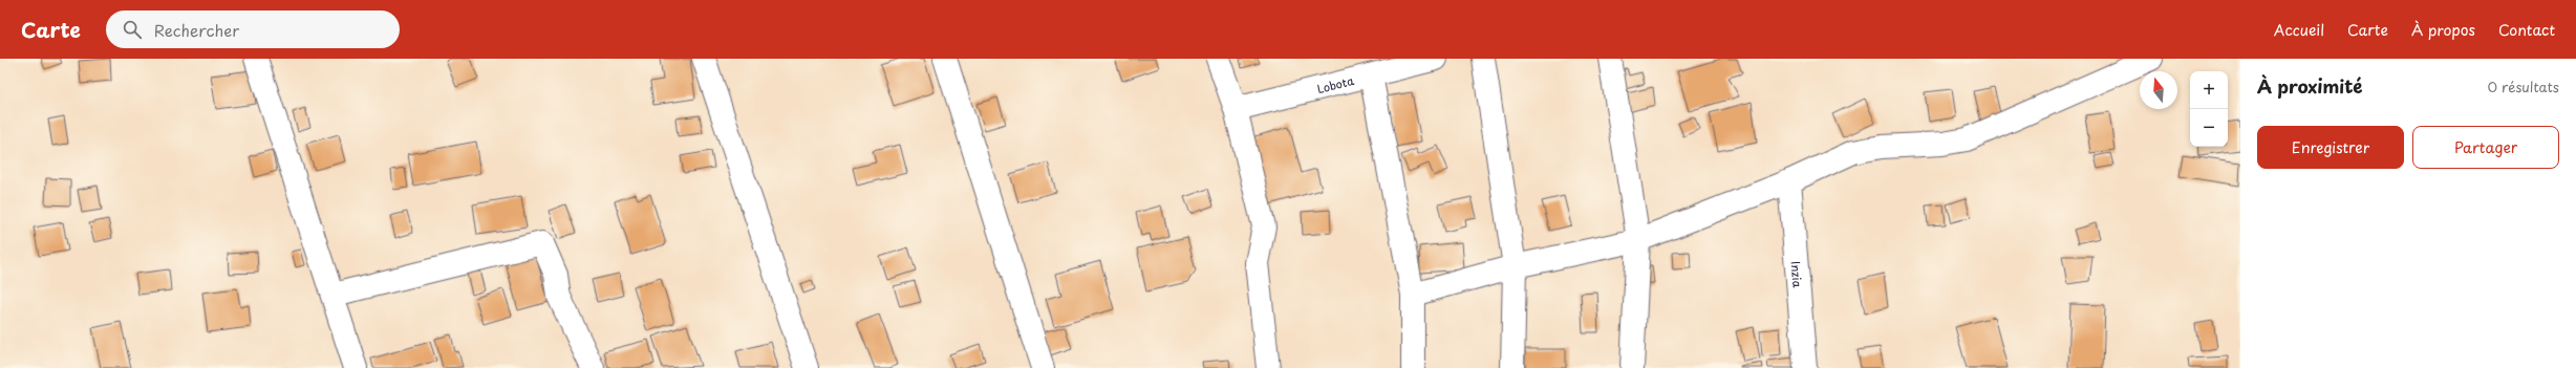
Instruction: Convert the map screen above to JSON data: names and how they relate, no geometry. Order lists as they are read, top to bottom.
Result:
{
  "streets": {
    "lane": ["Lobota", "Inzia"]
  },
  "north": "top",
  "page": {
    "header": "Carte",
    "search": "Rechercher",
    "nav": [
      "Accueil",
      "Carte",
      "À propos",
      "Contact"
    ],
    "heading": ["À proximité", "0 résultats"],
    "map_buttons": ["+", "−"],
    "buttons": ["Enregistrer", "Partager"]
  }
}
